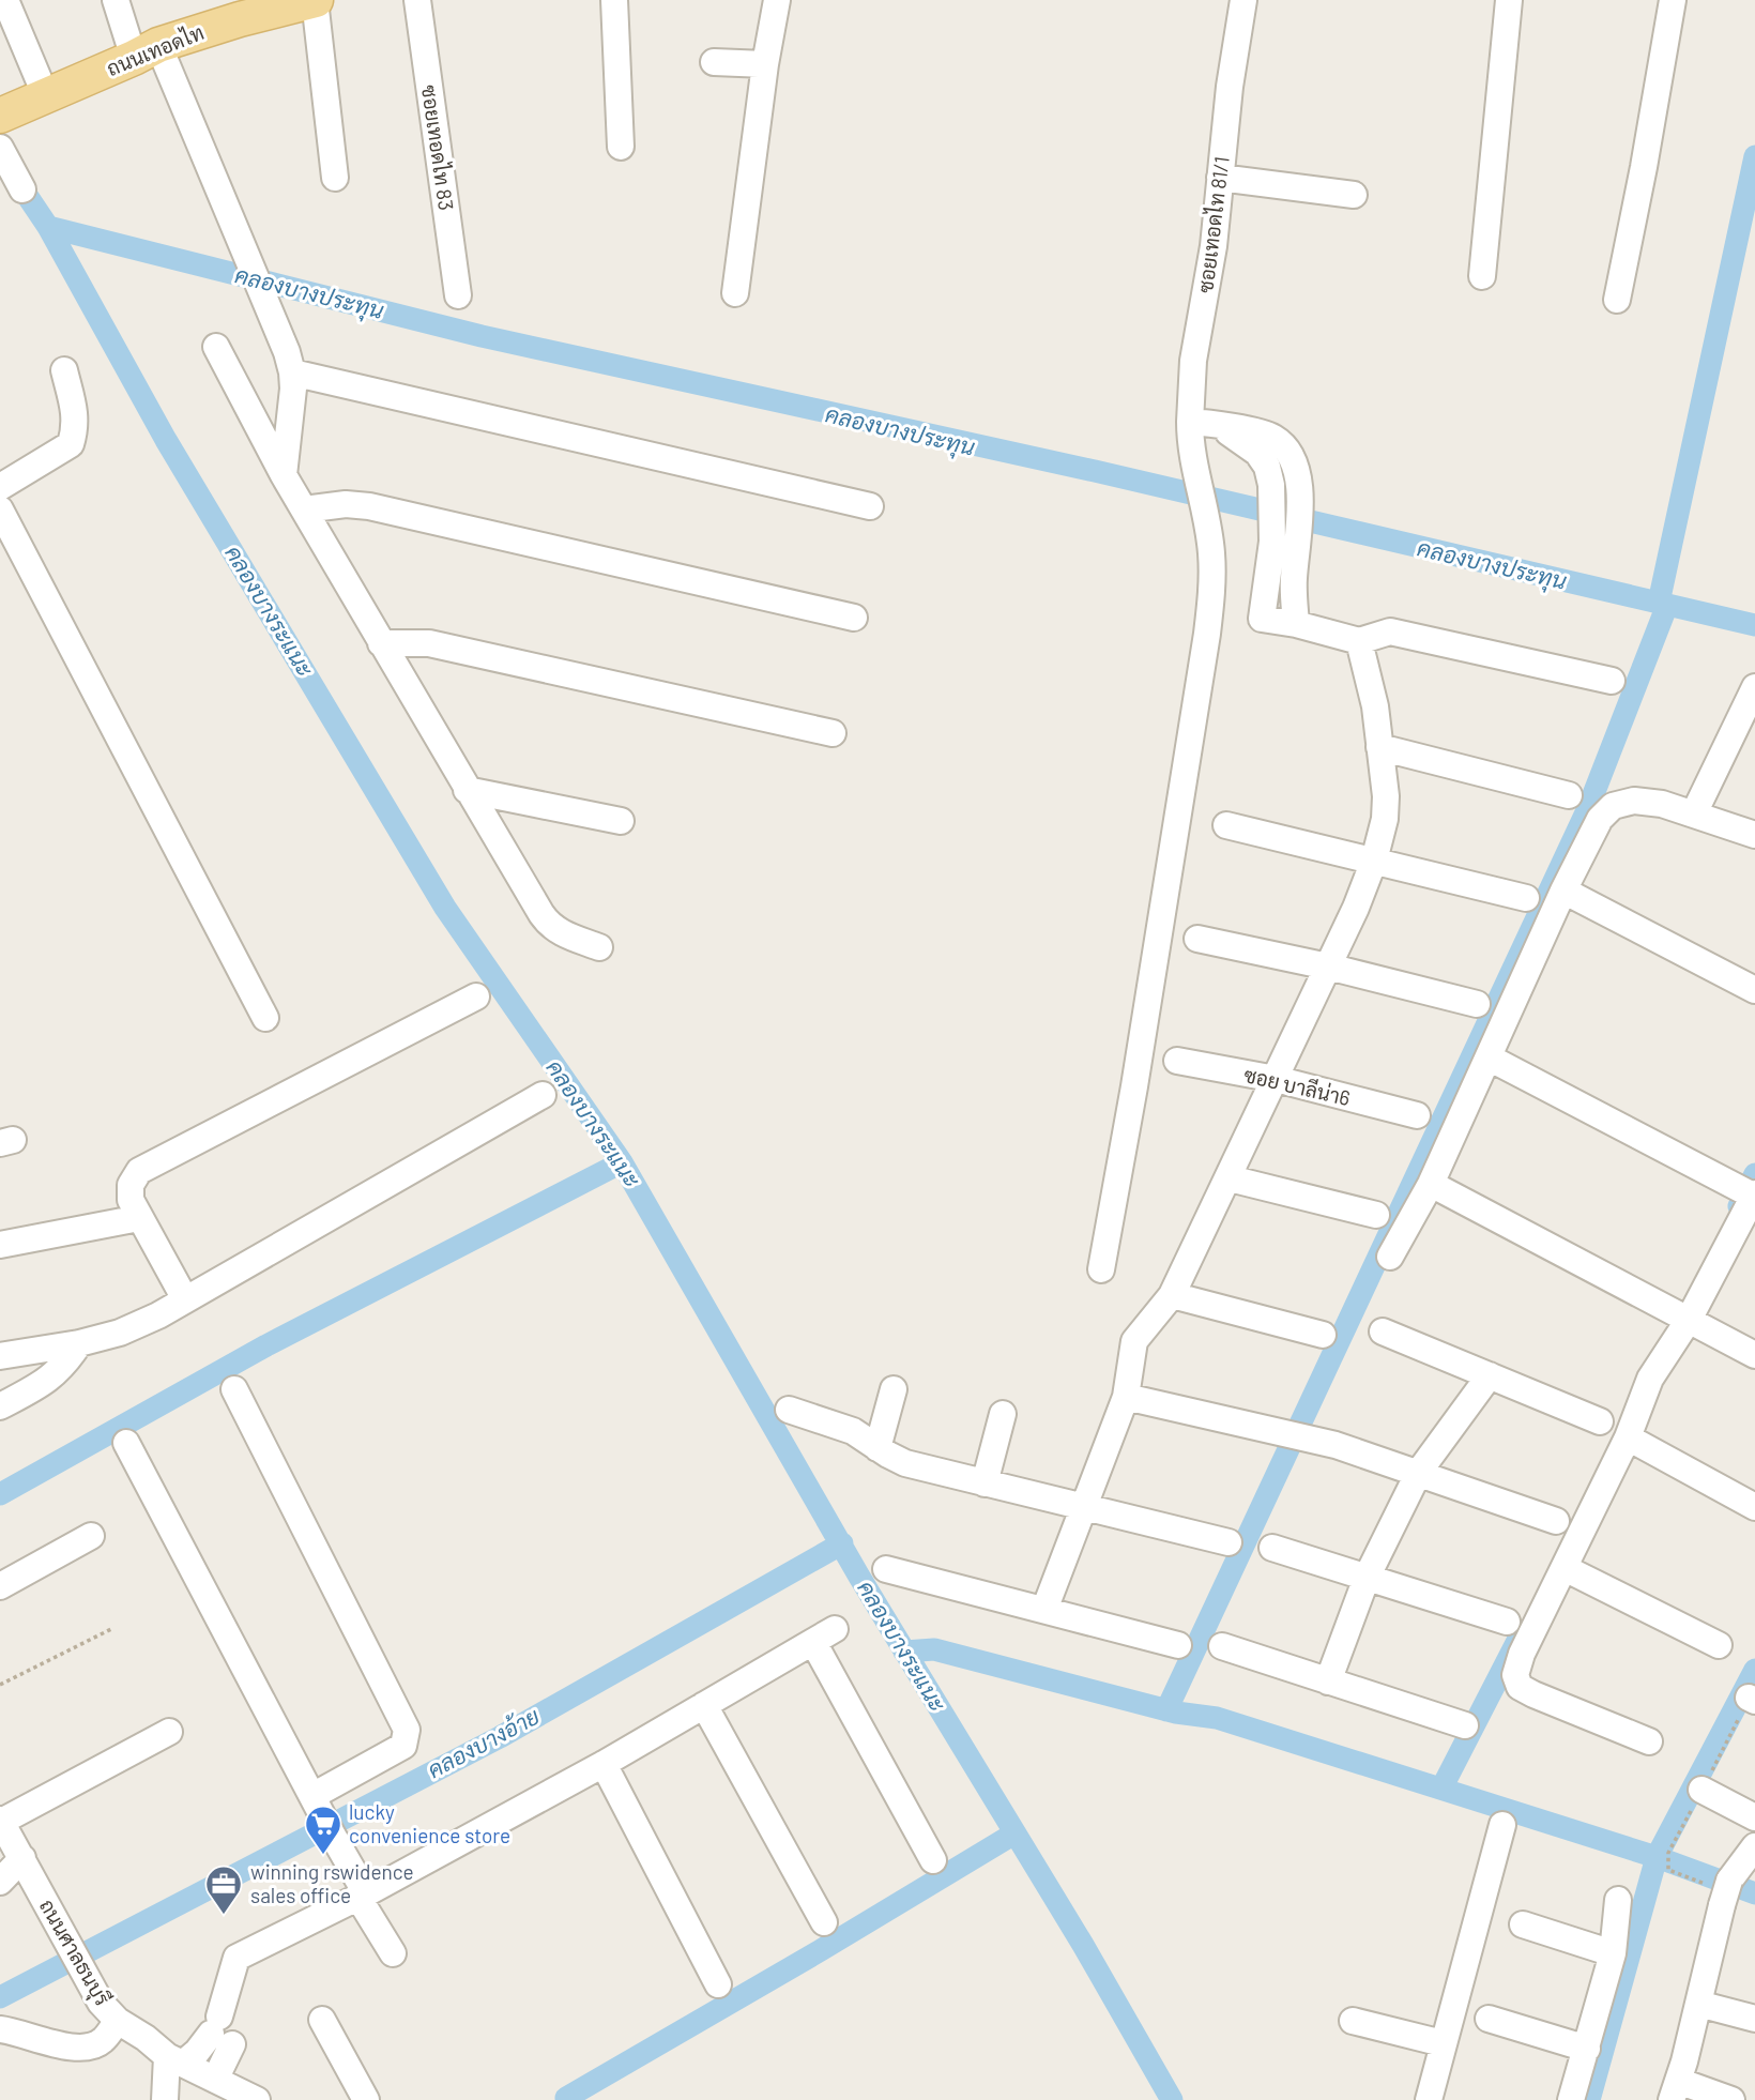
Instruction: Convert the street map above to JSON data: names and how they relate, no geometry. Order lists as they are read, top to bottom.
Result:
{
  "streets": {
    "main road": ["ถนนเทอดไท"],
    "street": [
      "ซอยเทอดไท 83",
      "ซอยเทอดไท 81/1",
      "ซอย บาลีน่า6",
      "ถนนศาลธนบุรี"
    ]
  },
  "water": ["คลองบางประทุน", "คลองบางระแนะ", "คลองบางอ้าย"],
  "places": {
    "supermarket": ["lucky convenience store"],
    "office": ["winning rswidence sales office"]
  }
}
